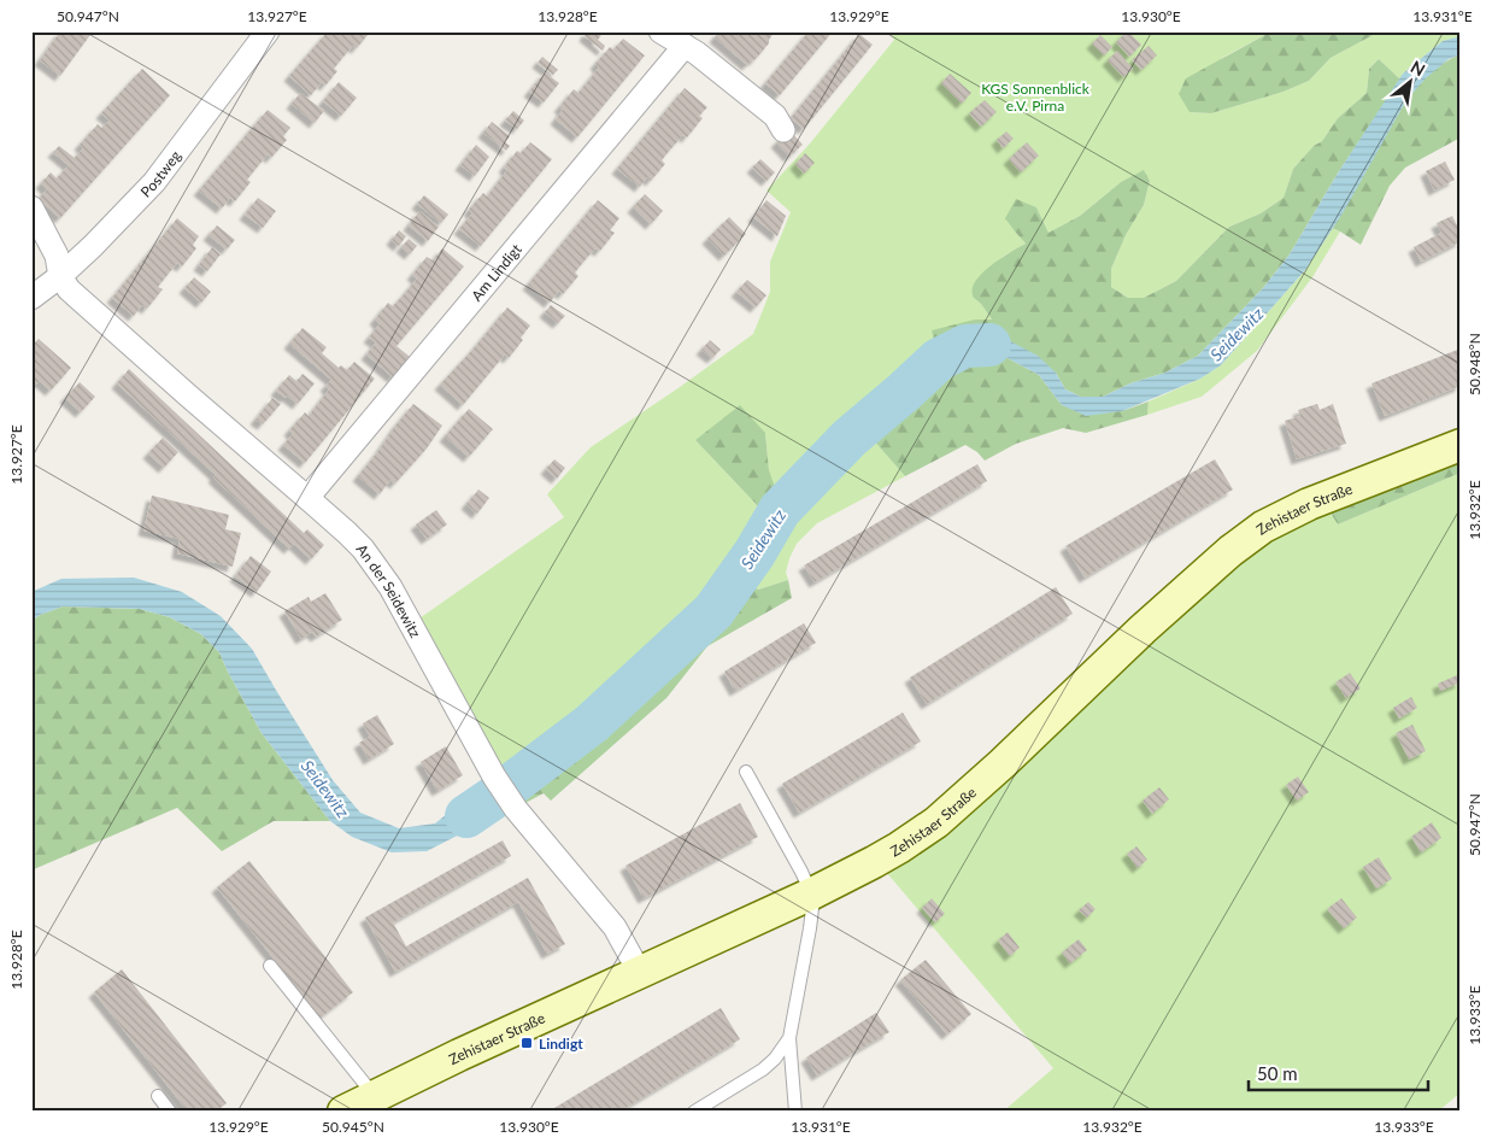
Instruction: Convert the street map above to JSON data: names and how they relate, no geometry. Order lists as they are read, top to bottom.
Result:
{
  "streets": {
    "main road": ["Zehistaer Straße"],
    "street": ["Postweg", "Am Lindigt", "An der Seidewitz"]
  },
  "crossings": [
    ["Postweg", "An der Seidewitz"],
    ["Am Lindigt", "An der Seidewitz"],
    ["Zehistaer Straße", "An der Seidewitz"]
  ],
  "water": ["Seidewitz"],
  "parks": ["KGS Sonnenblick e.V. Pirna"],
  "places": {
    "transit": ["Lindigt"]
  },
  "scale_bar": "50 m",
  "north": "top right",
  "coordinates": [
    "50.947°N",
    "13.927°E",
    "13.928°E",
    "13.929°E",
    "13.930°E",
    "13.931°E",
    "50.948°N",
    "13.932°E",
    "13.933°E",
    "50.945°N"
  ]
}
